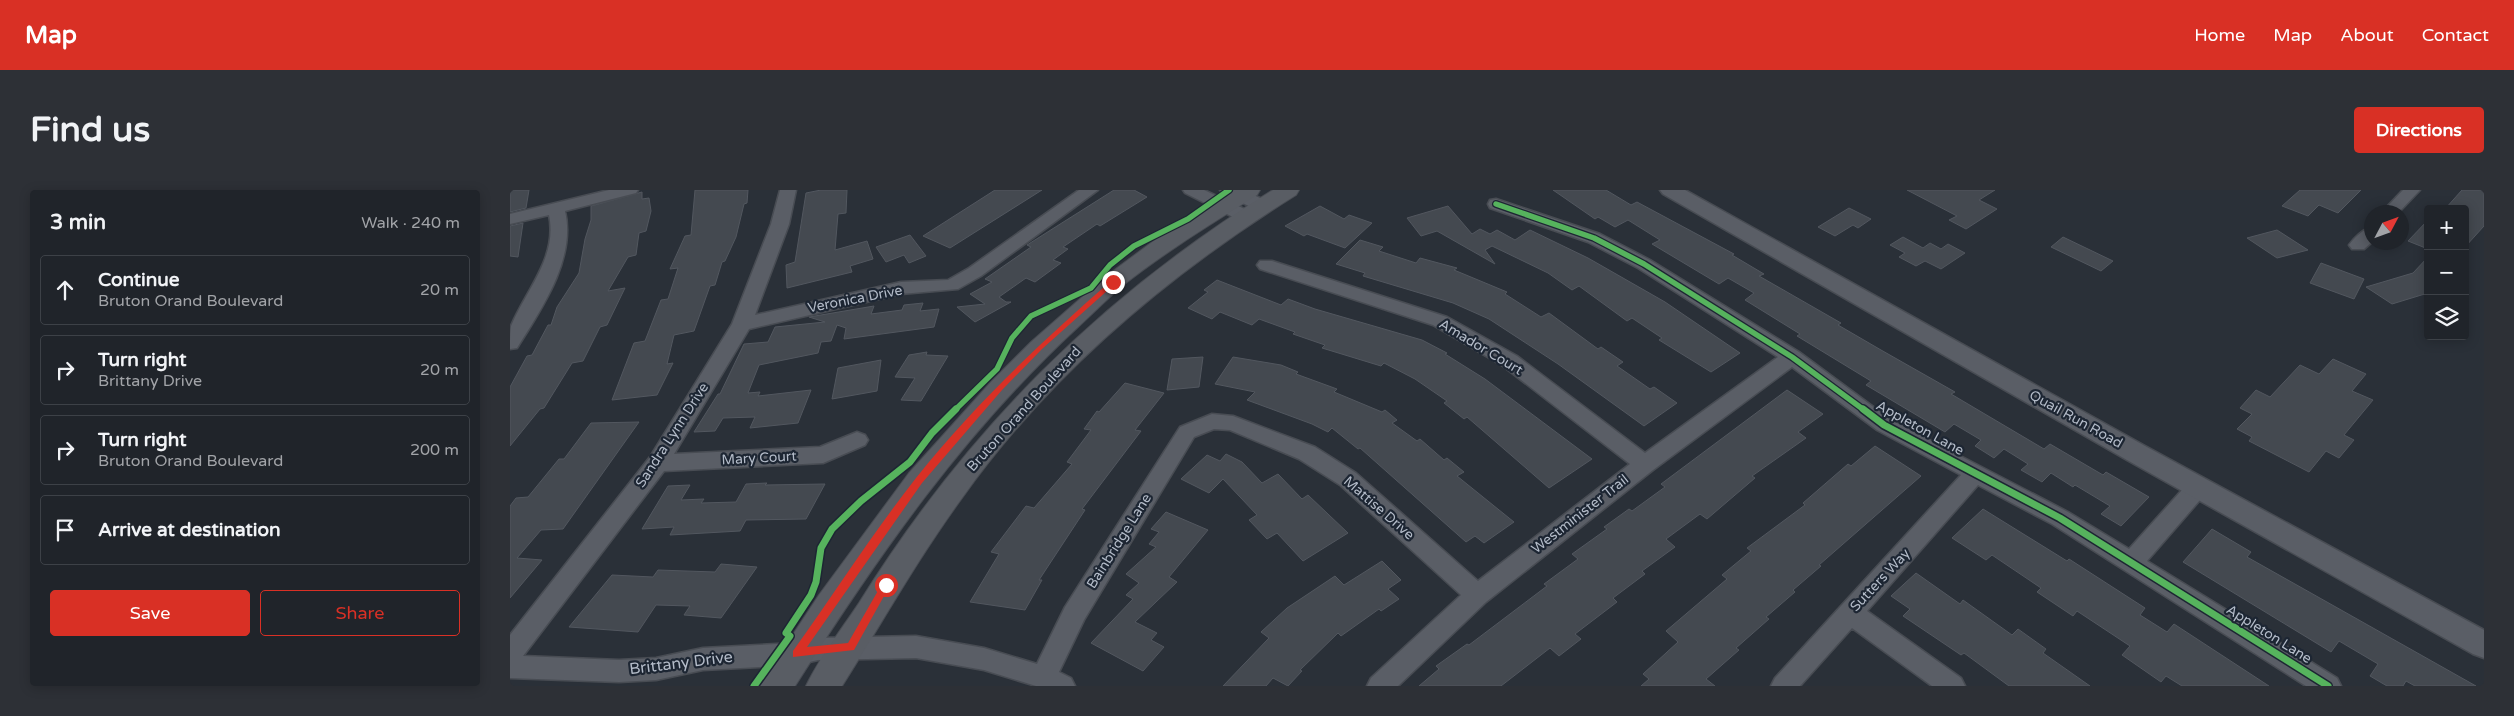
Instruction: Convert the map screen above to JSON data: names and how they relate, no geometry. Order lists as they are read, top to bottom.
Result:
{
  "streets": {
    "main road": ["Bruton Orand Boulevard"],
    "street": [
      "Veronica Drive",
      "Amador Court",
      "Quail Run Road",
      "Appleton Lane",
      "Sandra Lynn Drive",
      "Mary Court",
      "Mattise Drive",
      "Westminister Trail",
      "Bainbridge Lane",
      "Sutters Way",
      "Brittany Drive"
    ]
  },
  "crossings": [
    ["Veronica Drive", "Sandra Lynn Drive"],
    ["Amador Court", "Westminister Trail"],
    ["Bruton Orand Boulevard", "Brittany Drive"],
    ["Appleton Lane", "Westminister Trail"],
    ["Appleton Lane", "Sutters Way"],
    ["Sandra Lynn Drive", "Mary Court"],
    ["Mattise Drive", "Westminister Trail"],
    ["Mattise Drive", "Bainbridge Lane"],
    ["Bainbridge Lane", "Brittany Drive"]
  ],
  "north": "top right",
  "page": {
    "header": "Map",
    "nav": [
      "Home",
      "Map",
      "About",
      "Contact"
    ],
    "buttons": [
      "Directions",
      ["Save", "Share"]
    ],
    "title": "Find us",
    "heading": ["3 min", "Walk · 240 m"],
    "map_buttons": ["+", "−"],
    "list": [
      ["Continue", "Bruton Orand Boulevard", "20 m"],
      ["Turn right", "Brittany Drive", "20 m"],
      ["Turn right", "Bruton Orand Boulevard", "200 m"],
      "Arrive at destination"
    ]
  }
}
